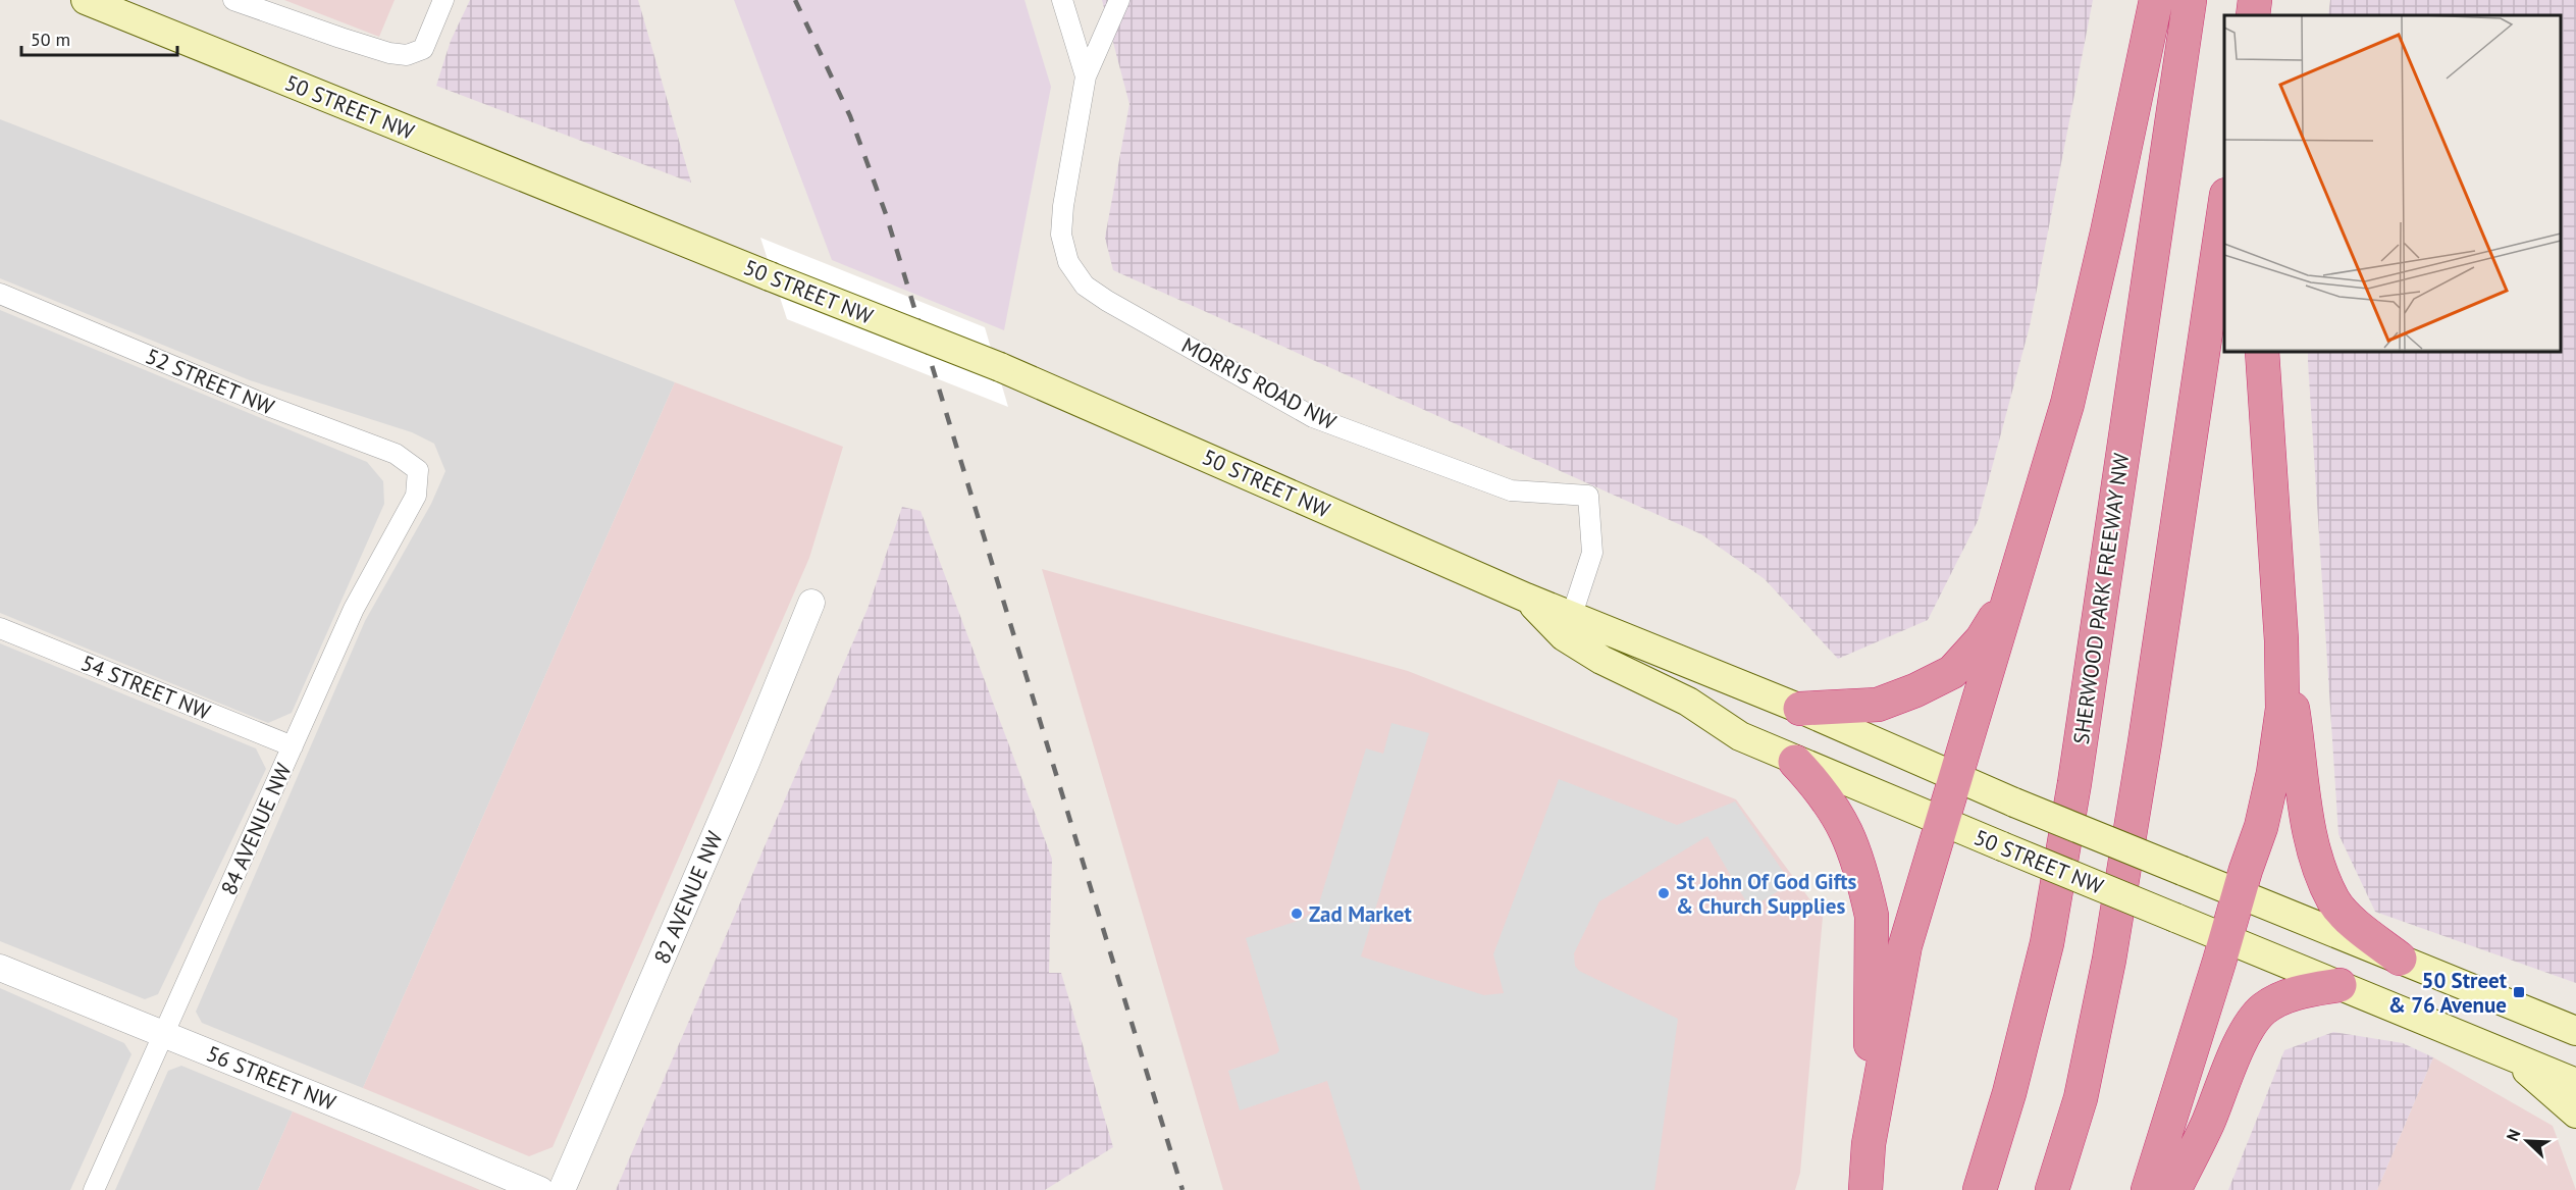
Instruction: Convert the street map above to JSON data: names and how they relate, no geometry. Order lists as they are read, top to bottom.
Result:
{
  "streets": {
    "highway": ["SHERWOOD PARK FREEWAY NW"],
    "main road": ["50 STREET NW"],
    "street": [
      "52 STREET NW",
      "MORRIS ROAD NW",
      "54 STREET NW",
      "84 AVENUE NW",
      "82 AVENUE NW",
      "56 STREET NW"
    ]
  },
  "crossings": [
    ["50 STREET NW", "MORRIS ROAD NW"],
    ["52 STREET NW", "84 AVENUE NW"],
    ["54 STREET NW", "84 AVENUE NW"],
    ["84 AVENUE NW", "56 STREET NW"]
  ],
  "places": {
    "other": ["St John Of God Gifts & Church Supplies", "Zad Market"],
    "transit": ["50 Street & 76 Avenue"]
  },
  "scale_bar": "50 m",
  "north": "top left"
}
